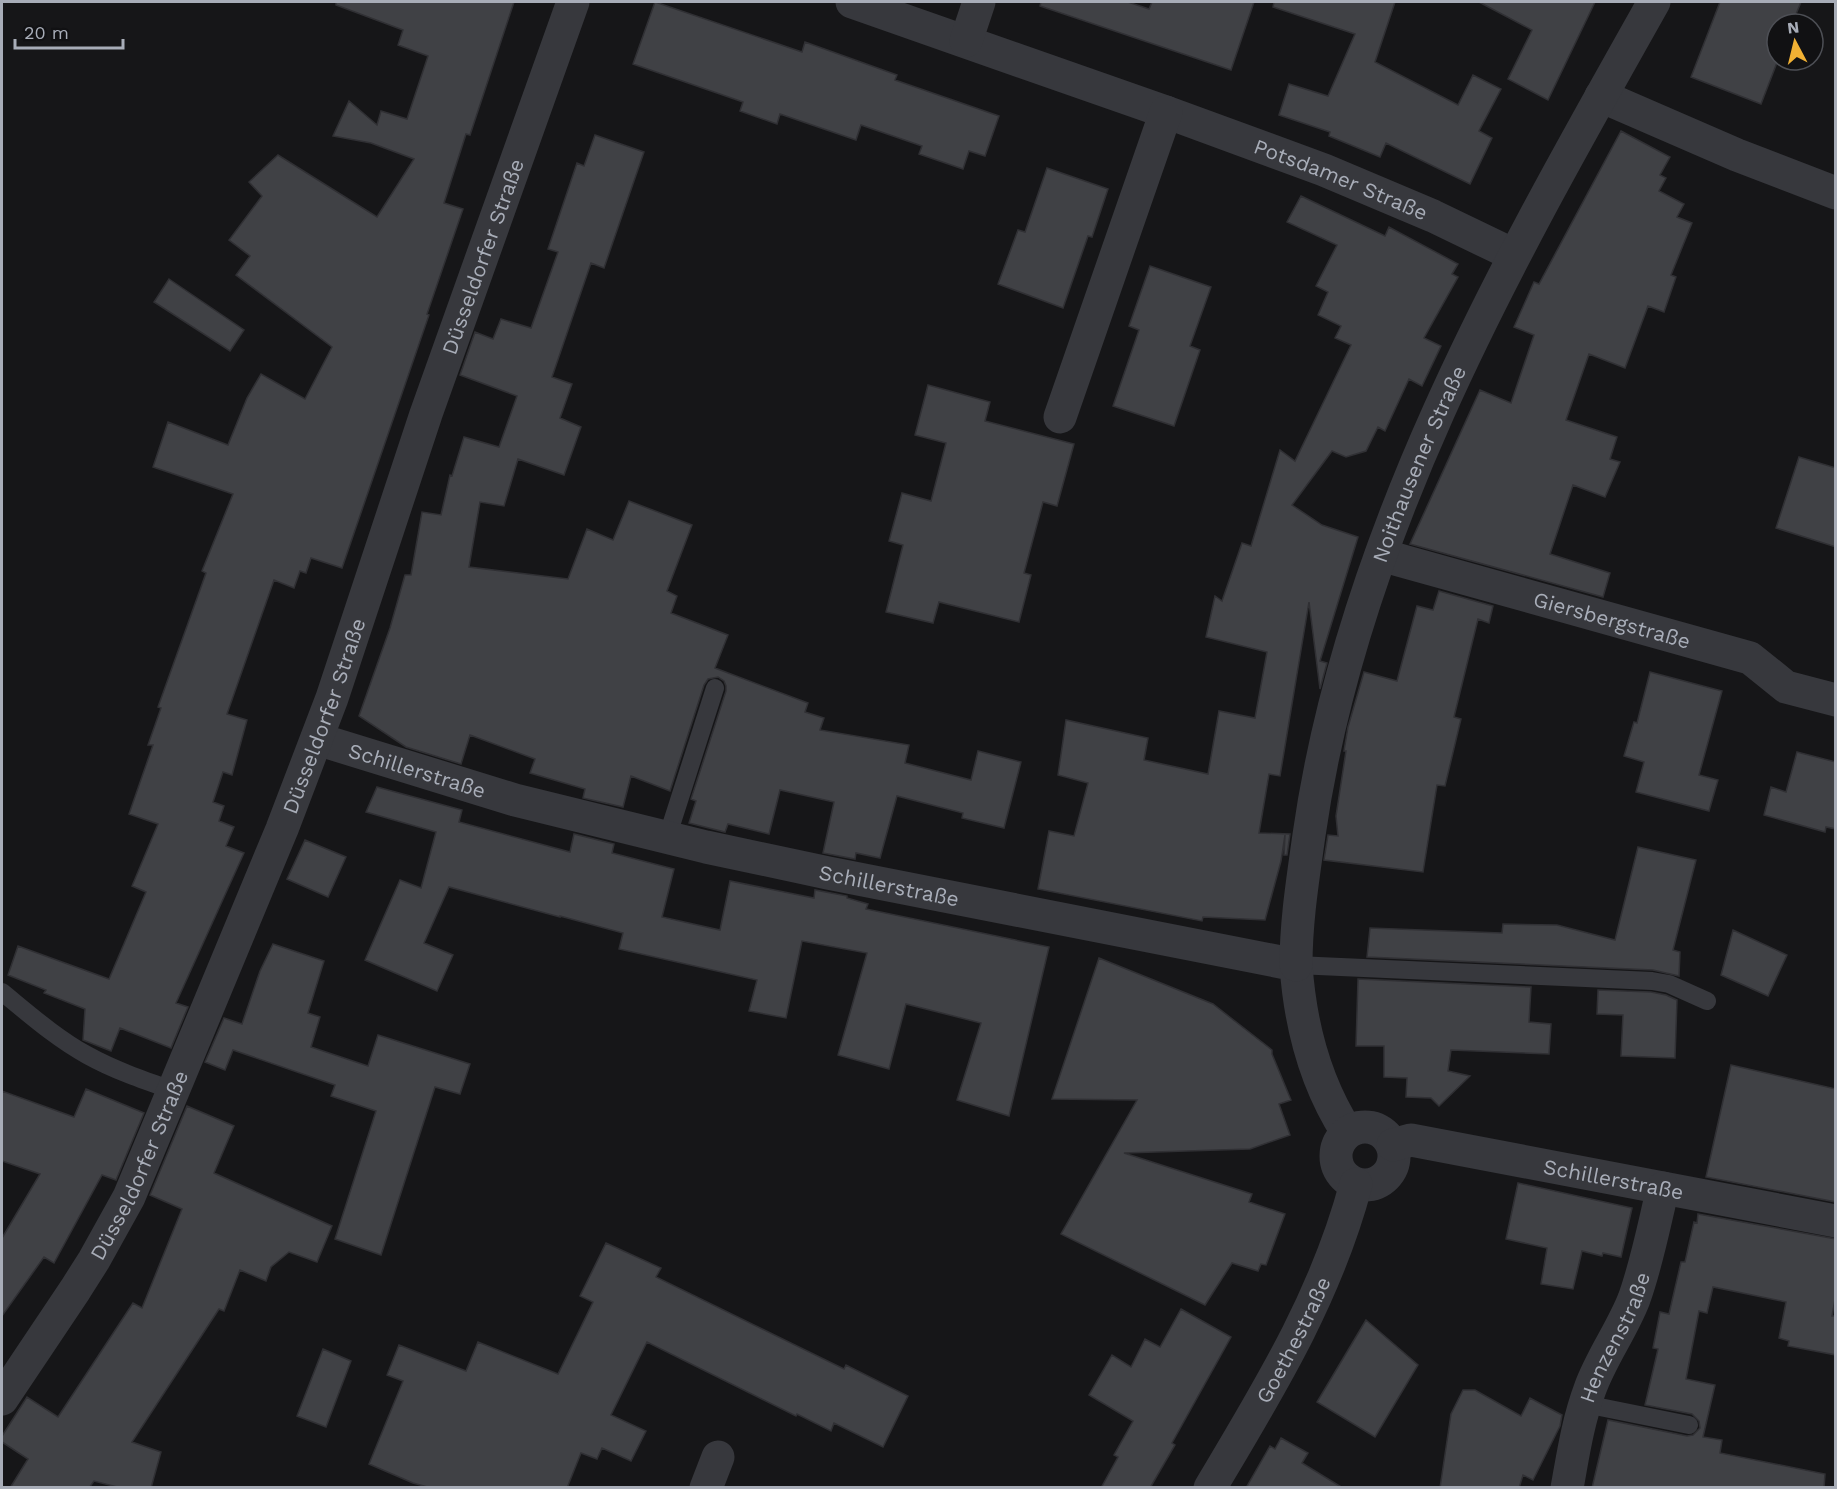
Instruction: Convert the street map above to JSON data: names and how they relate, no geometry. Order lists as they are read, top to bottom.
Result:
{
  "streets": {
    "street": [
      "Potsdamer Straße",
      "Düsseldorfer Straße",
      "Noithausener Straße",
      "Giersbergstraße",
      "Schillerstraße",
      "Henzenstraße",
      "Goethestraße"
    ]
  },
  "crossings": [
    ["Potsdamer Straße", "Noithausener Straße"],
    ["Düsseldorfer Straße", "Schillerstraße"],
    ["Noithausener Straße", "Giersbergstraße"],
    ["Noithausener Straße", "Schillerstraße"],
    ["Schillerstraße", "Henzenstraße"],
    ["Schillerstraße", "Goethestraße"]
  ],
  "scale_bar": "20 m",
  "north": "top"
}
